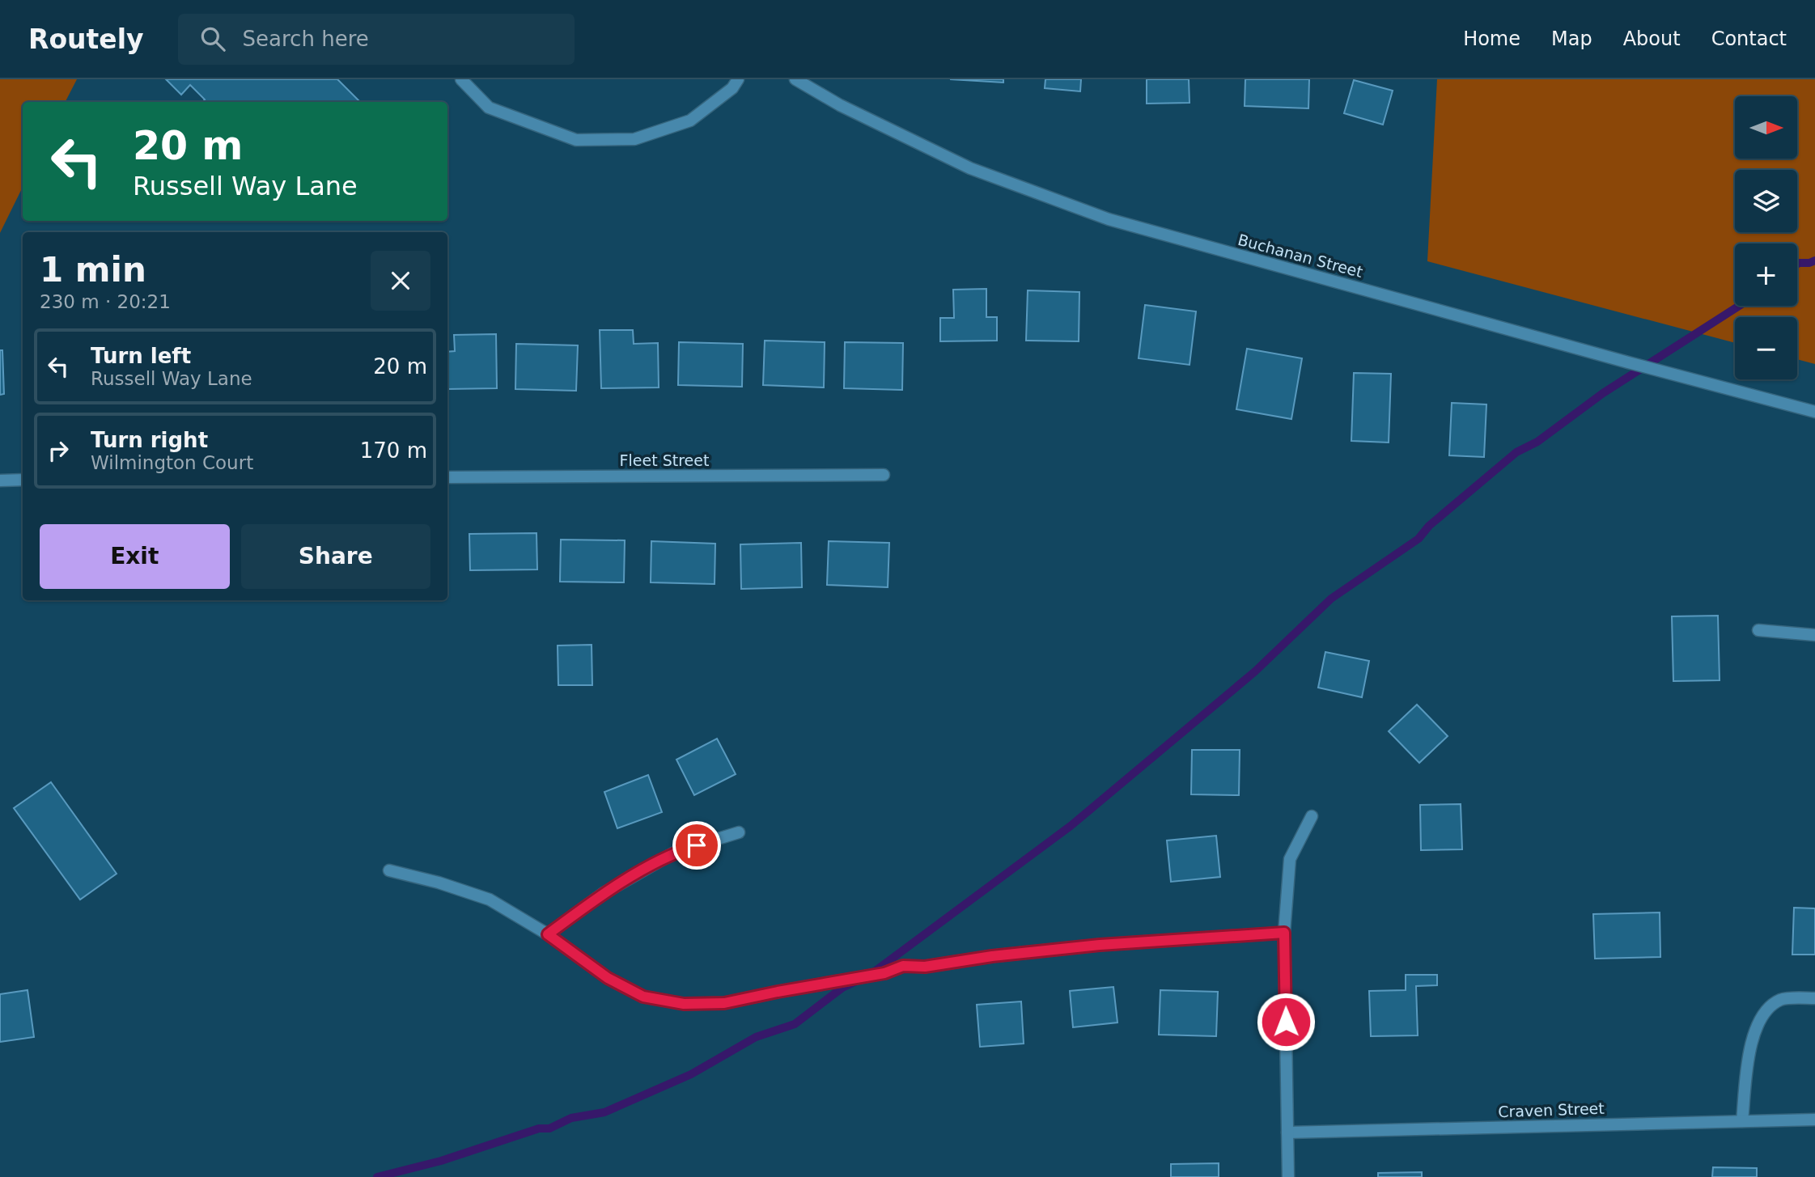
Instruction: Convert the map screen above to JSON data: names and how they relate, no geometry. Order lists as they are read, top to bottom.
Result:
{
  "streets": {
    "street": ["Buchanan Street", "Fleet Street", "Craven Street"]
  },
  "north": "right",
  "page": {
    "header": "Routely",
    "search": "Search here",
    "nav": [
      "Home",
      "Map",
      "About",
      "Contact"
    ],
    "map_buttons": ["+", "−"],
    "turn": ["20 m", "Russell Way Lane"],
    "heading": ["1 min", "230 m · 20:21"],
    "list": [
      {
        "name": "Turn left",
        "note": "Russell Way Lane",
        "value": "20 m"
      },
      {
        "name": "Turn right",
        "note": "Wilmington Court",
        "value": "170 m"
      }
    ],
    "buttons": ["Exit", "Share"]
  }
}
